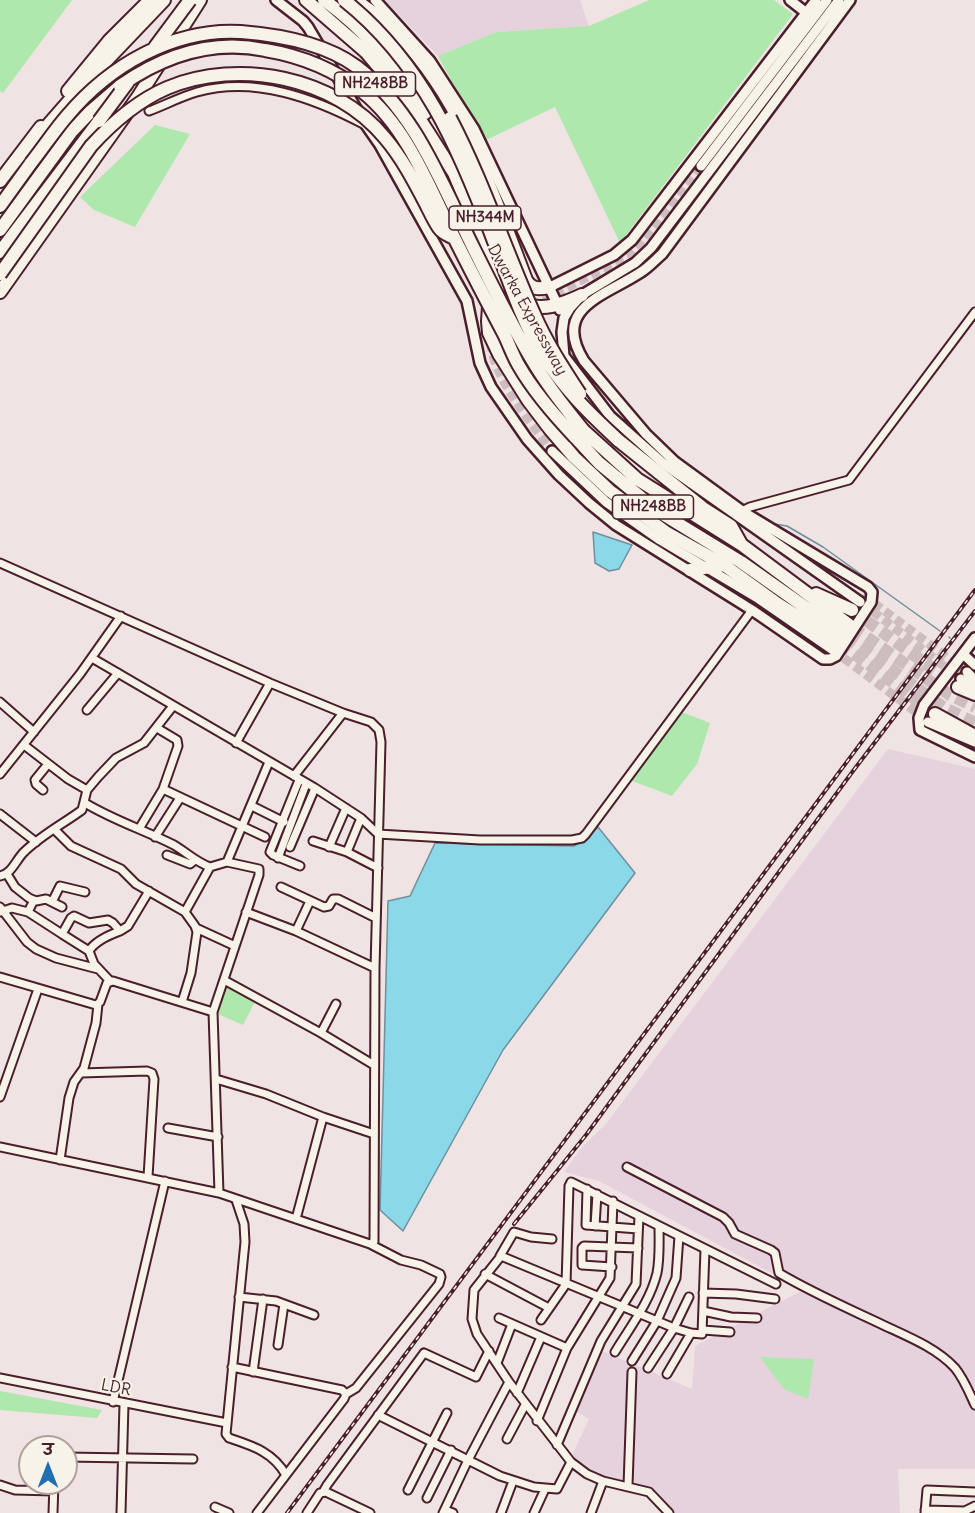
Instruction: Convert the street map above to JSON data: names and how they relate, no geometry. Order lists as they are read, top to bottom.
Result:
{
  "streets": {
    "highway": ["NH248BB", "NH344M", "Dwarka Expressway"],
    "street": ["LDR"]
  },
  "crossings": [
    ["NH248BB", "NH344M"],
    ["NH248BB", "Dwarka Expressway"],
    ["NH344M", "Dwarka Expressway"]
  ],
  "north": "top"
}
